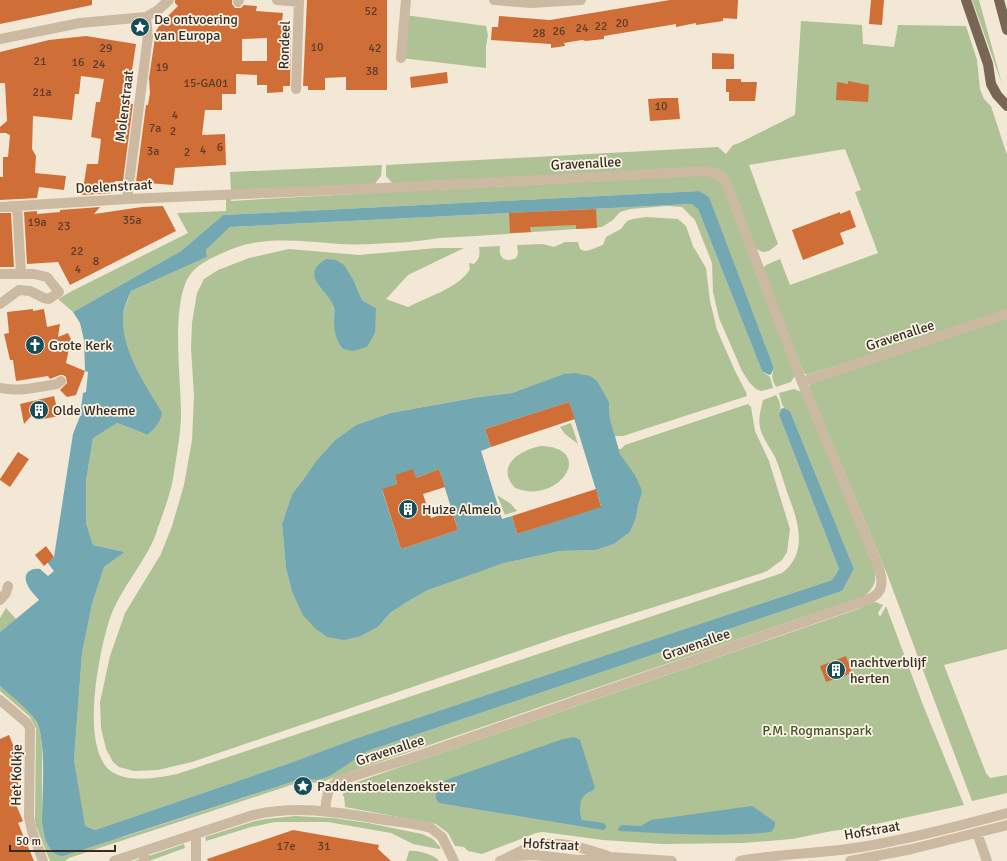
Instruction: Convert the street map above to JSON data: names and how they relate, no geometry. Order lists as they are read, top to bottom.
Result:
{
  "streets": {
    "street": [
      "Rondeel",
      "Molenstraat",
      "Gravenallee",
      "Doelenstraat",
      "Het Kolkje",
      "Hofstraat"
    ]
  },
  "crossings": [
    ["Molenstraat", "Doelenstraat"],
    ["Gravenallee", "Doelenstraat"]
  ],
  "parks": ["P.M. Rogmanspark"],
  "places": {
    "place": ["De ontvoering van Europa", "Paddenstoelenzoekster"],
    "church": ["Grote Kerk"],
    "building": ["Olde Wheeme", "Huize Almelo", "nachtverblijf herten"]
  },
  "house_numbers": [
    "52",
    "20",
    "22",
    "24",
    "26",
    "28",
    "10",
    "29",
    "42",
    "21",
    "16",
    "24",
    "19",
    "38",
    "15-GA01",
    "21a",
    "10",
    "4",
    "7a",
    "2",
    "6",
    "4",
    "3a",
    "2",
    "35a",
    "19a",
    "23",
    "22",
    "8",
    "4",
    "17e",
    "31"
  ],
  "scale_bar": "50 m"
}
